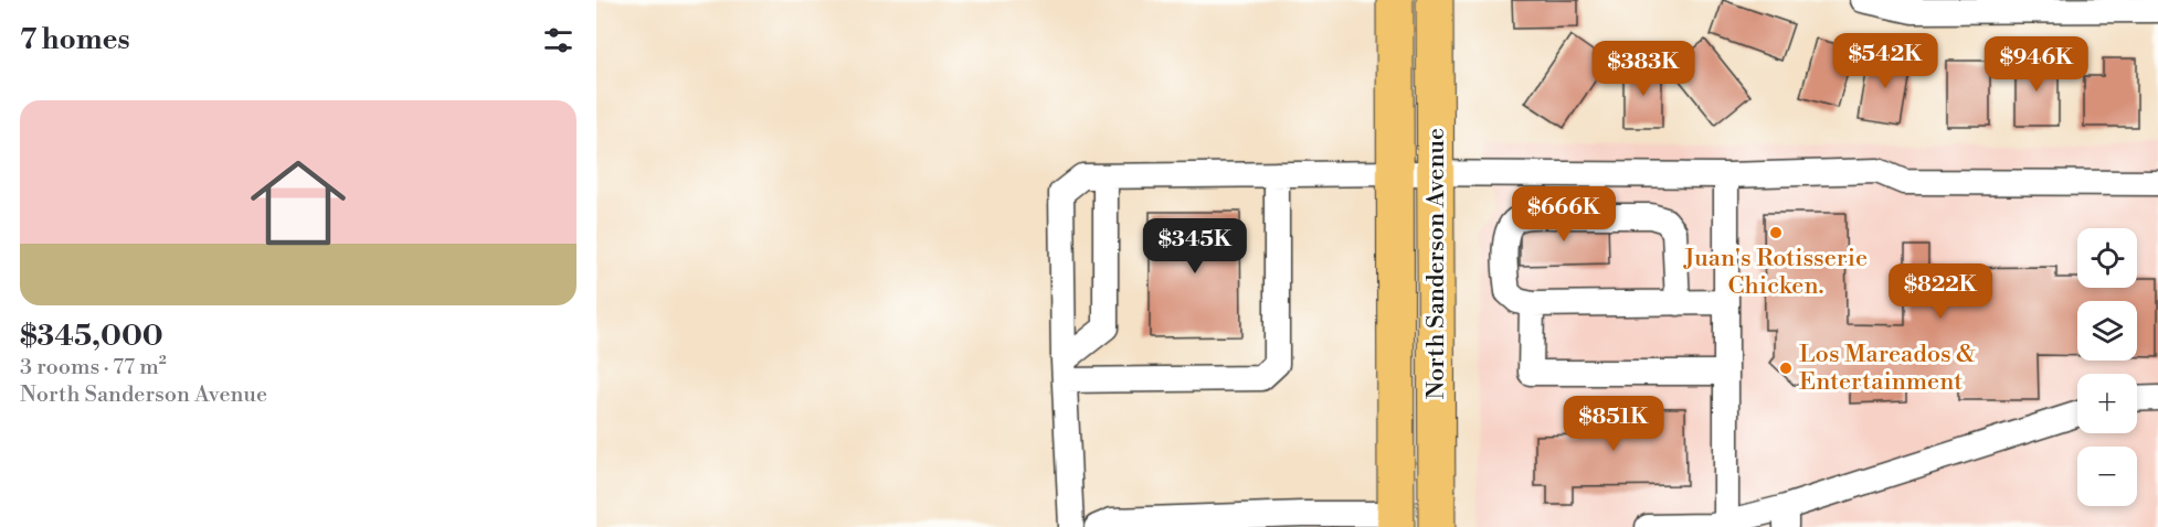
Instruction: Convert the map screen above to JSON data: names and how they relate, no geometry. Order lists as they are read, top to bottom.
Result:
{
  "streets": {
    "highway": ["North Sanderson Avenue"]
  },
  "places": ["Juan's Rotisserie Chicken.", "Los Mareados & Entertainment"],
  "page": {
    "heading": "7 homes",
    "price": [
      "$542K",
      "$946K",
      "$383K",
      "$666K",
      "$345K",
      "$822K",
      "$851K"
    ],
    "list": [
      {
        "name": "$345,000",
        "note": "3 rooms · 77 m² · North Sanderson Avenue"
      }
    ],
    "map_buttons": ["+", "−"]
  }
}
